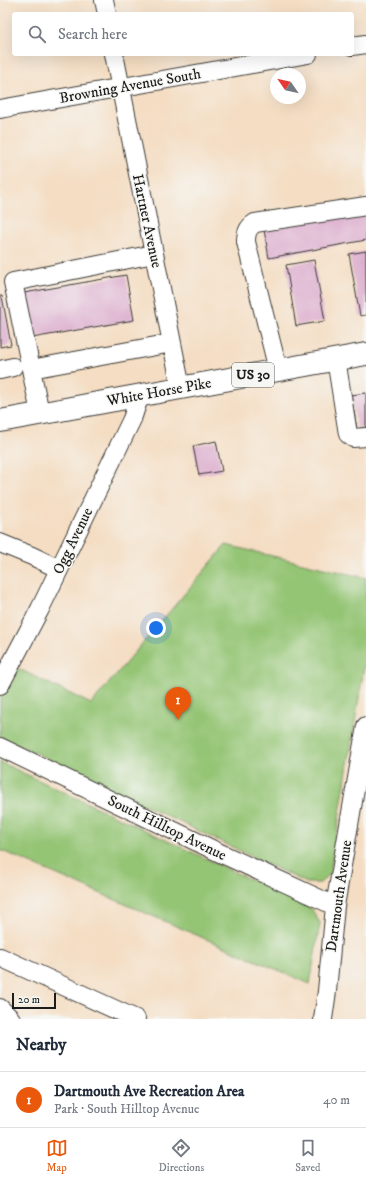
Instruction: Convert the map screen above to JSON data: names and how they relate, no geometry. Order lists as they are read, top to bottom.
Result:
{
  "streets": {
    "highway": ["US 30", "White Horse Pike"],
    "street": [
      "Browning Avenue South",
      "Hartner Avenue",
      "Ogg Avenue",
      "South Hilltop Avenue",
      "Dartmouth Avenue"
    ]
  },
  "crossings": [
    ["Browning Avenue South", "Hartner Avenue"],
    ["Hartner Avenue", "White Horse Pike"],
    ["White Horse Pike", "Ogg Avenue"],
    ["South Hilltop Avenue", "Dartmouth Avenue"]
  ],
  "scale_bar": "20 m",
  "north": "top left",
  "page": {
    "search": "Search here",
    "pins": "1",
    "scale": "20 m",
    "heading": "Nearby",
    "list": [
      {
        "mark": "1",
        "name": "Dartmouth Ave Recreation Area",
        "note": "Park · South Hilltop Avenue",
        "value": "40 m"
      }
    ],
    "nav": ["Map", "Directions", "Saved"]
  }
}
